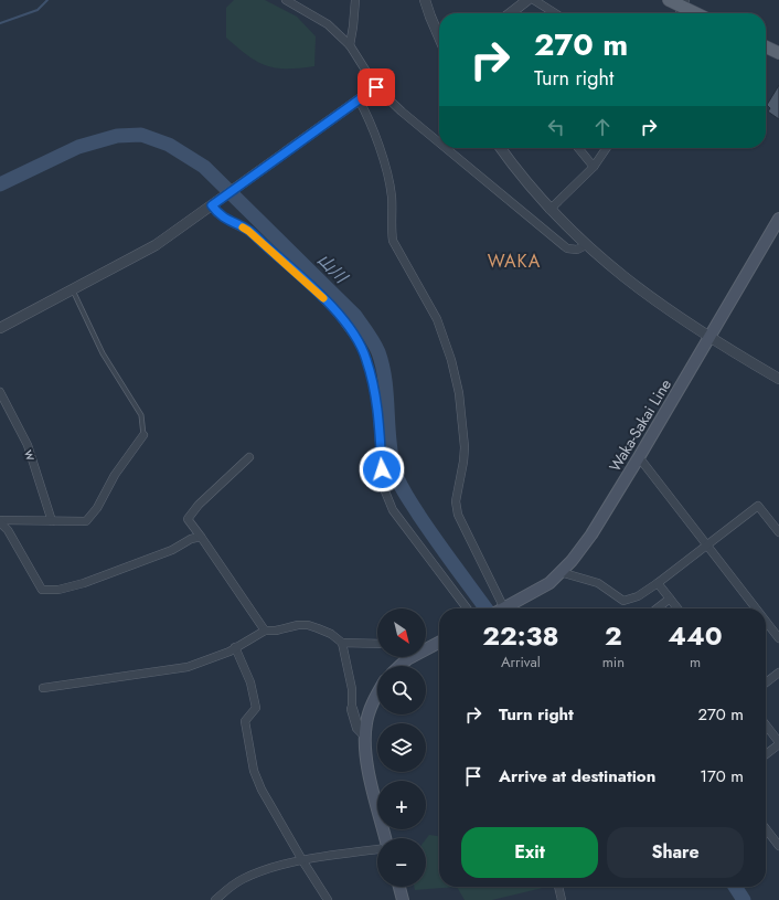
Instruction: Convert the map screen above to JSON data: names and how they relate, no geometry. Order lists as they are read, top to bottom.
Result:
{
  "streets": {
    "main road": ["Waka-Sakai Line"],
    "street": ["w"]
  },
  "districts": ["WAKA"],
  "water": ["山川"],
  "north": "bottom right",
  "page": {
    "turn": ["270 m", "Turn right"],
    "map_buttons": ["+", "−"],
    "eta": [
      "22:38",
      "Arrival",
      "2",
      "min",
      "440",
      "m"
    ],
    "list": [
      {
        "name": "Turn right",
        "value": "270 m"
      },
      {
        "name": "Arrive at destination",
        "value": "170 m"
      }
    ],
    "buttons": ["Exit", "Share"]
  }
}
